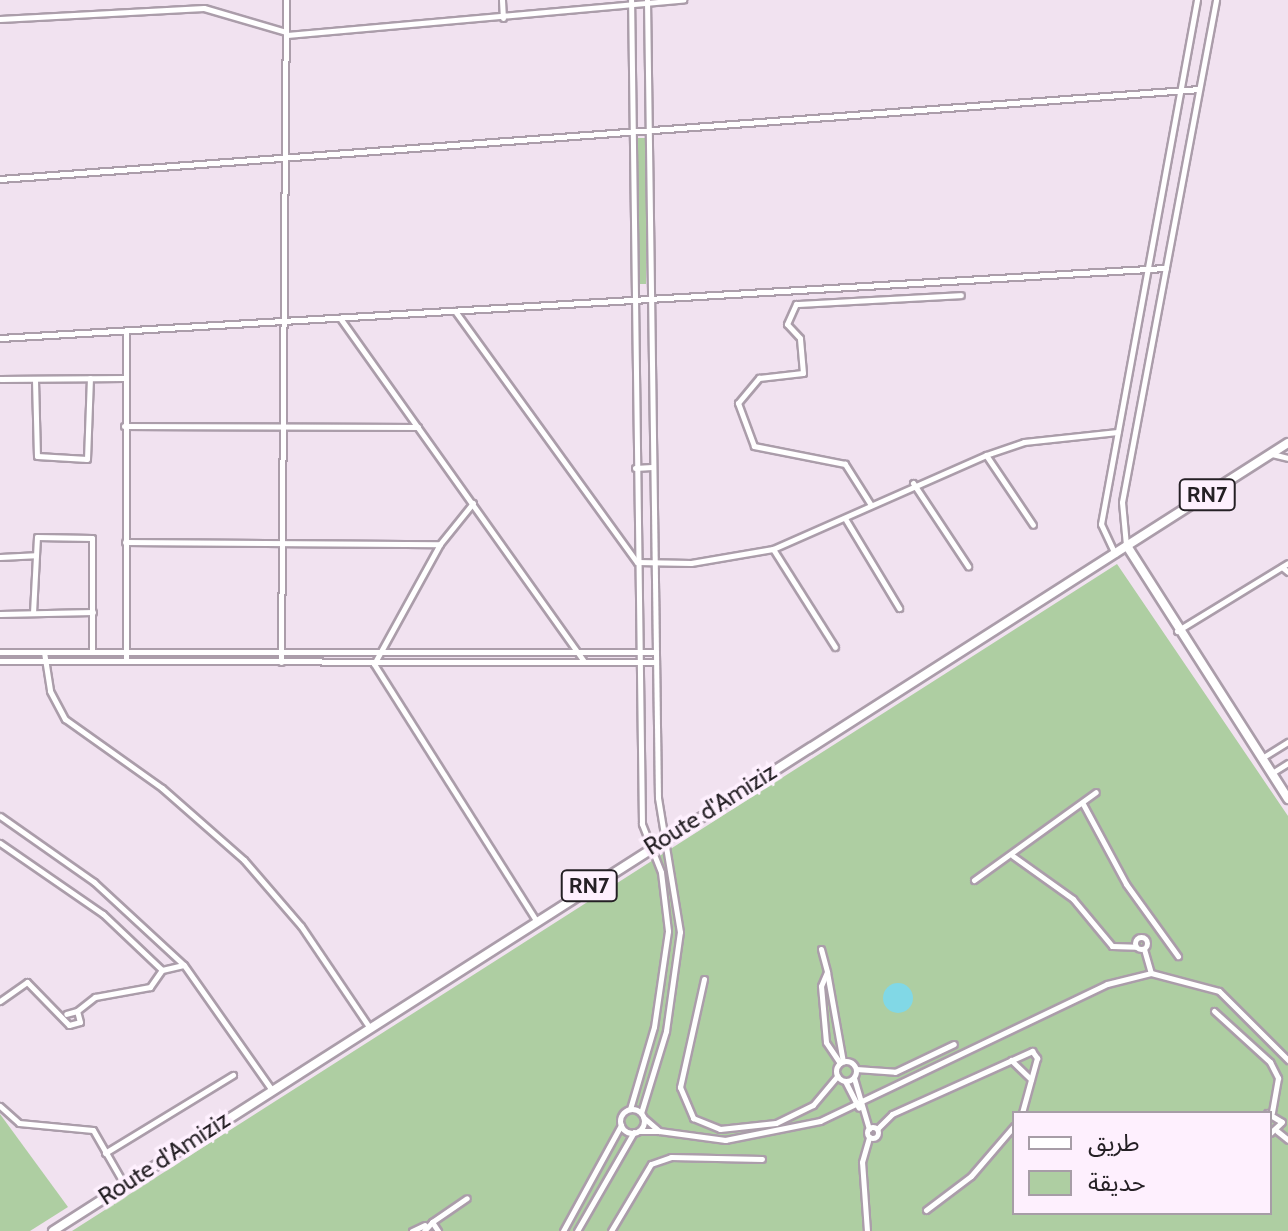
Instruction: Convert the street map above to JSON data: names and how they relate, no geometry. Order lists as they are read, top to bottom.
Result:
{
  "streets": {
    "main road": ["RN7", "Route d'Amiziz"]
  },
  "legend": ["طريق", "حديقة"]
}
